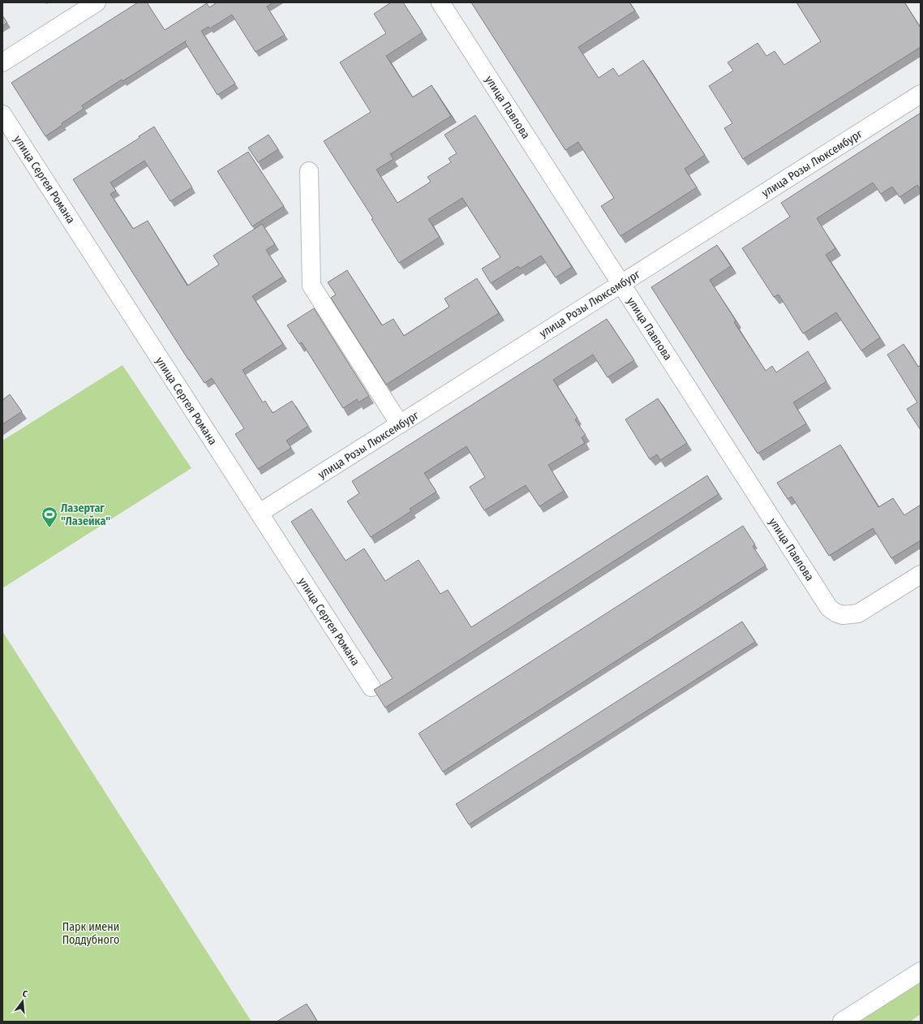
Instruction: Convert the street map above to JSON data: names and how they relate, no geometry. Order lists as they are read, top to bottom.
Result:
{
  "streets": {
    "street": ["улица Павлова", "улица Розы Люксембург", "улица Сергея Романа"]
  },
  "crossings": [
    ["улица Павлова", "улица Розы Люксембург"],
    ["улица Розы Люксембург", "улица Сергея Романа"]
  ],
  "parks": ["Парк имени Поддубного"],
  "places": {
    "sports": ["Лазертаг \"Лазейка\""]
  },
  "north": "top"
}
